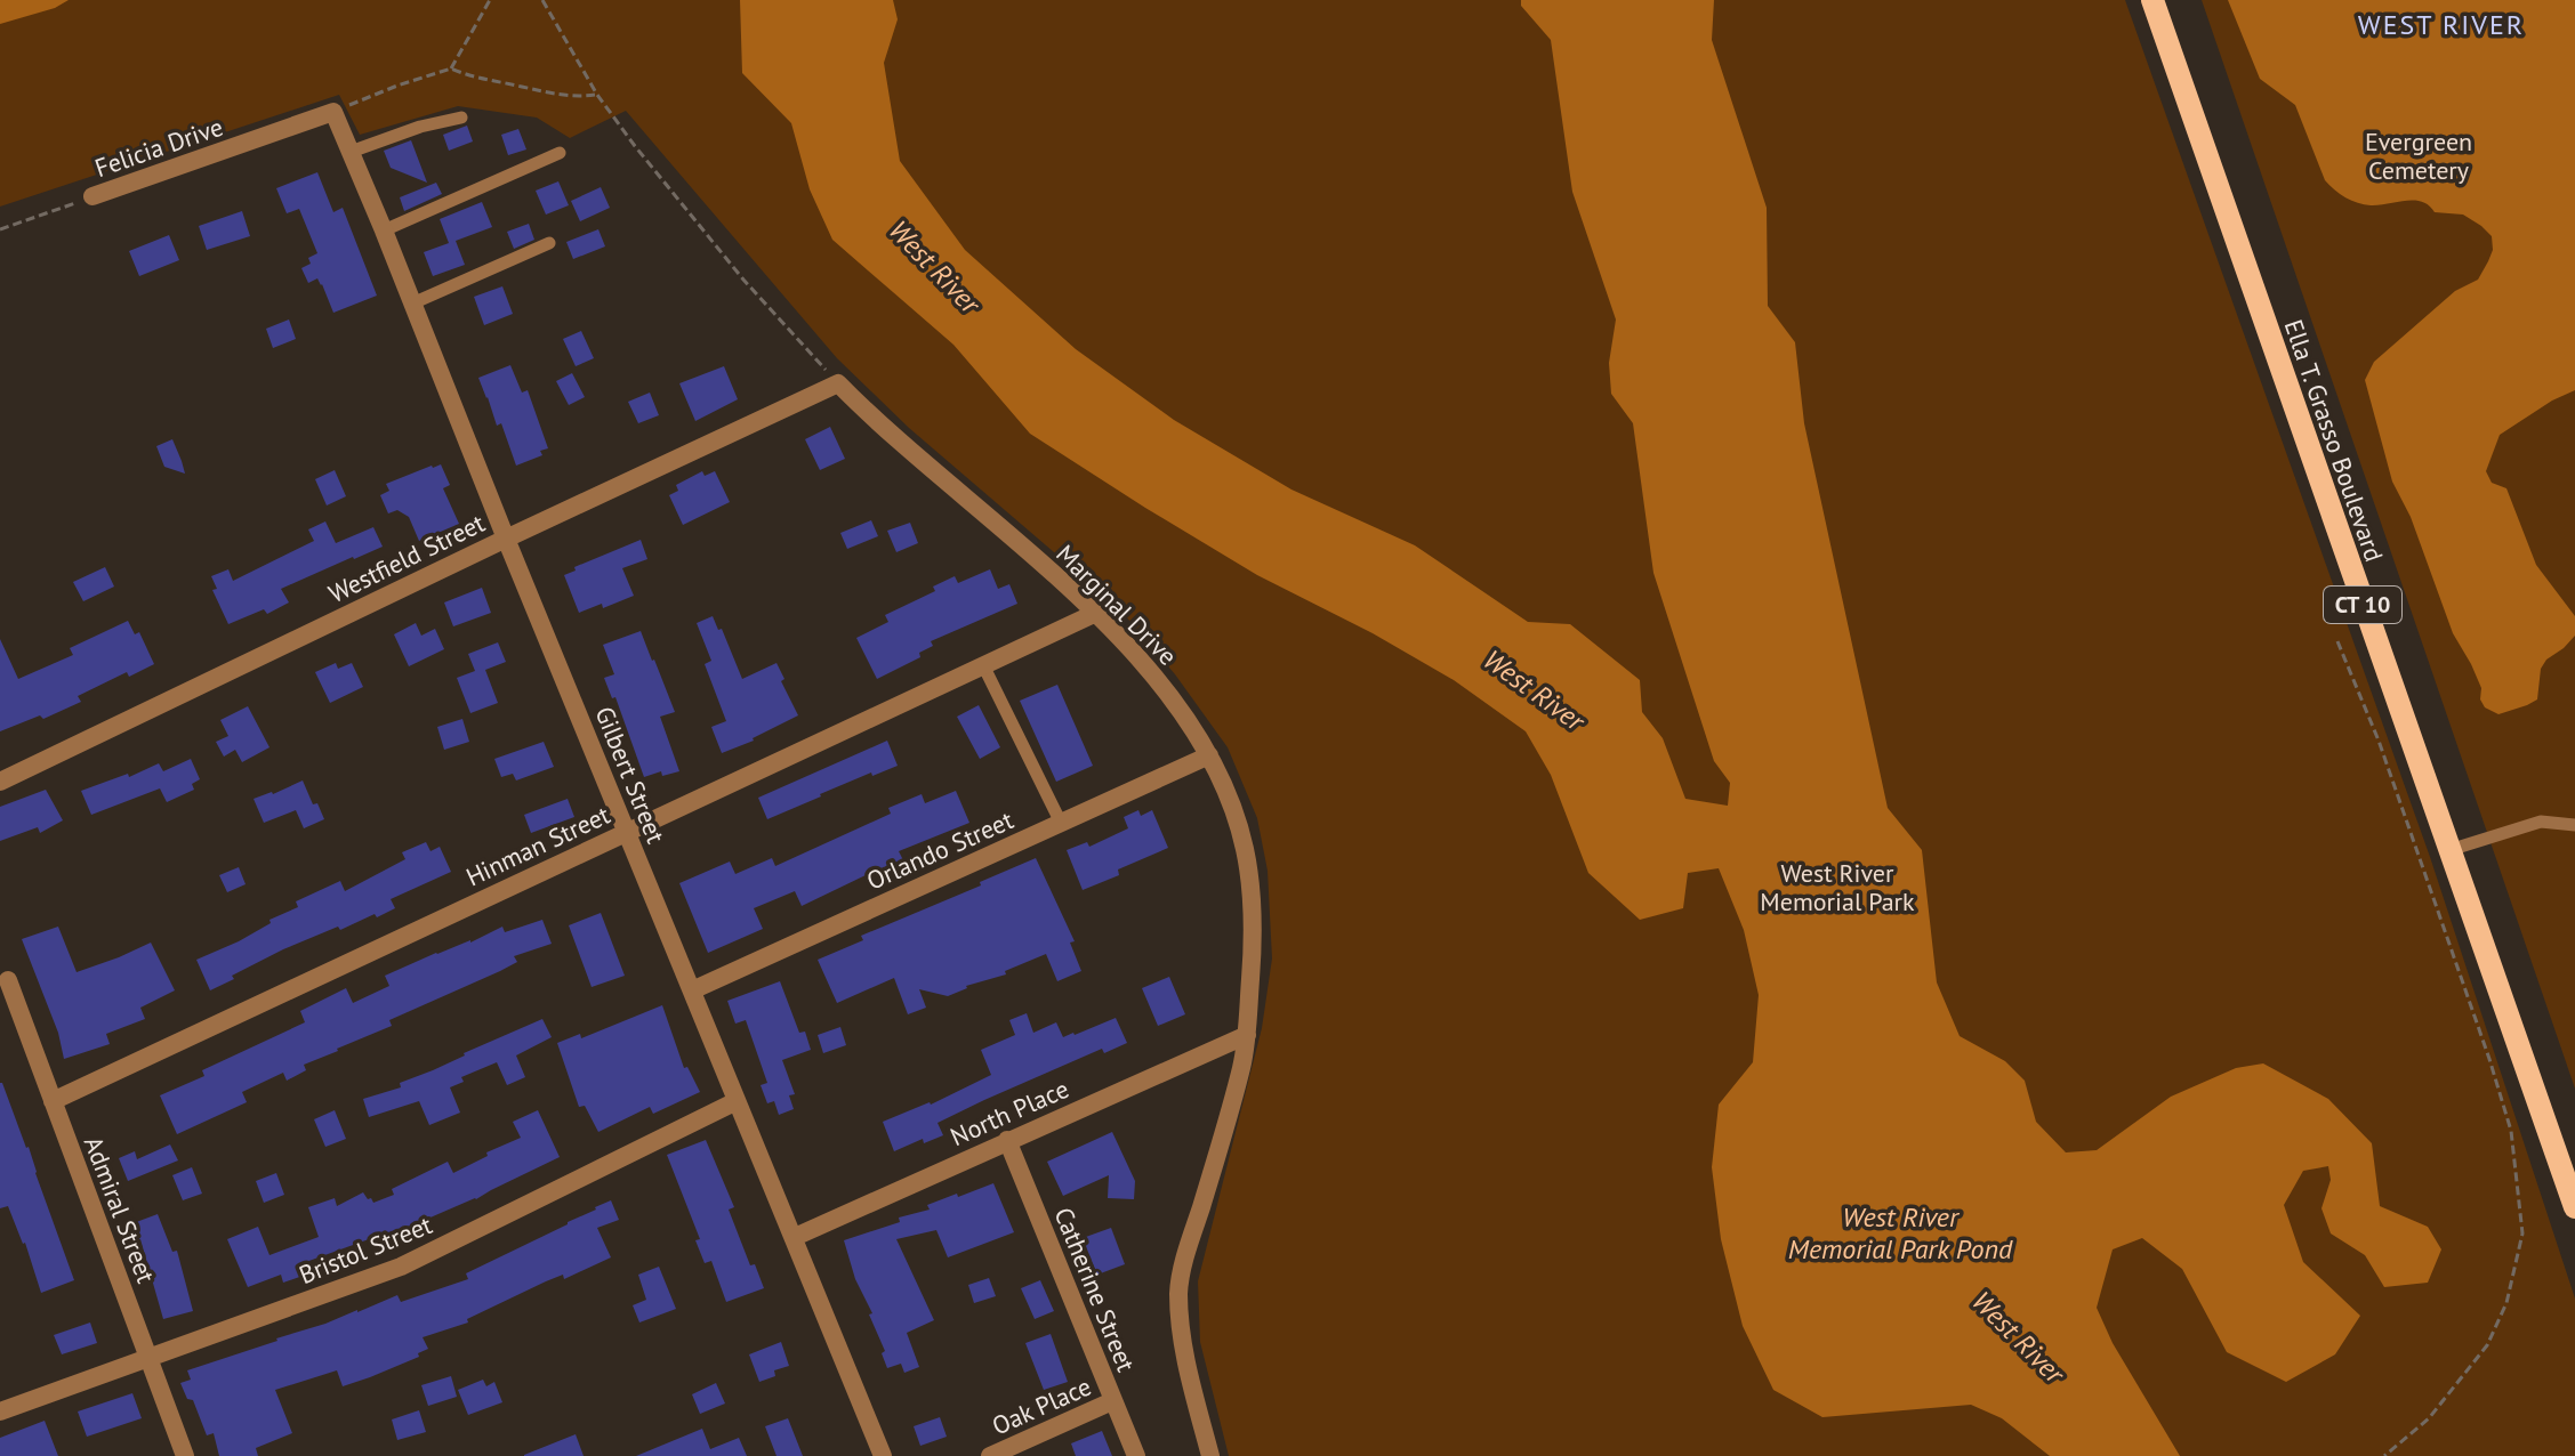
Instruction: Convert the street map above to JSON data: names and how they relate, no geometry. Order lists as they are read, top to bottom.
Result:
{
  "streets": {
    "main road": ["Ella T. Grasso Boulevard", "CT 10"],
    "street": [
      "Felicia Drive",
      "Westfield Street",
      "Marginal Drive",
      "Gilbert Street",
      "Hinman Street",
      "Orlando Street",
      "North Place",
      "Admiral Street",
      "Bristol Street",
      "Catherine Street",
      "Oak Place"
    ]
  },
  "crossings": [
    ["Felicia Drive", "Gilbert Street"],
    ["Westfield Street", "Marginal Drive"],
    ["Westfield Street", "Gilbert Street"],
    ["Marginal Drive", "Hinman Street"],
    ["Marginal Drive", "Orlando Street"],
    ["Marginal Drive", "North Place"],
    ["Gilbert Street", "Hinman Street"],
    ["Gilbert Street", "Orlando Street"],
    ["Gilbert Street", "North Place"],
    ["Gilbert Street", "Bristol Street"],
    ["Hinman Street", "Admiral Street"],
    ["North Place", "Catherine Street"],
    ["Admiral Street", "Bristol Street"],
    ["Catherine Street", "Oak Place"]
  ],
  "districts": ["WEST RIVER"],
  "water": ["West River", "West River Memorial Park Pond"],
  "parks": ["Evergreen Cemetery", "West River Memorial Park"]
}
